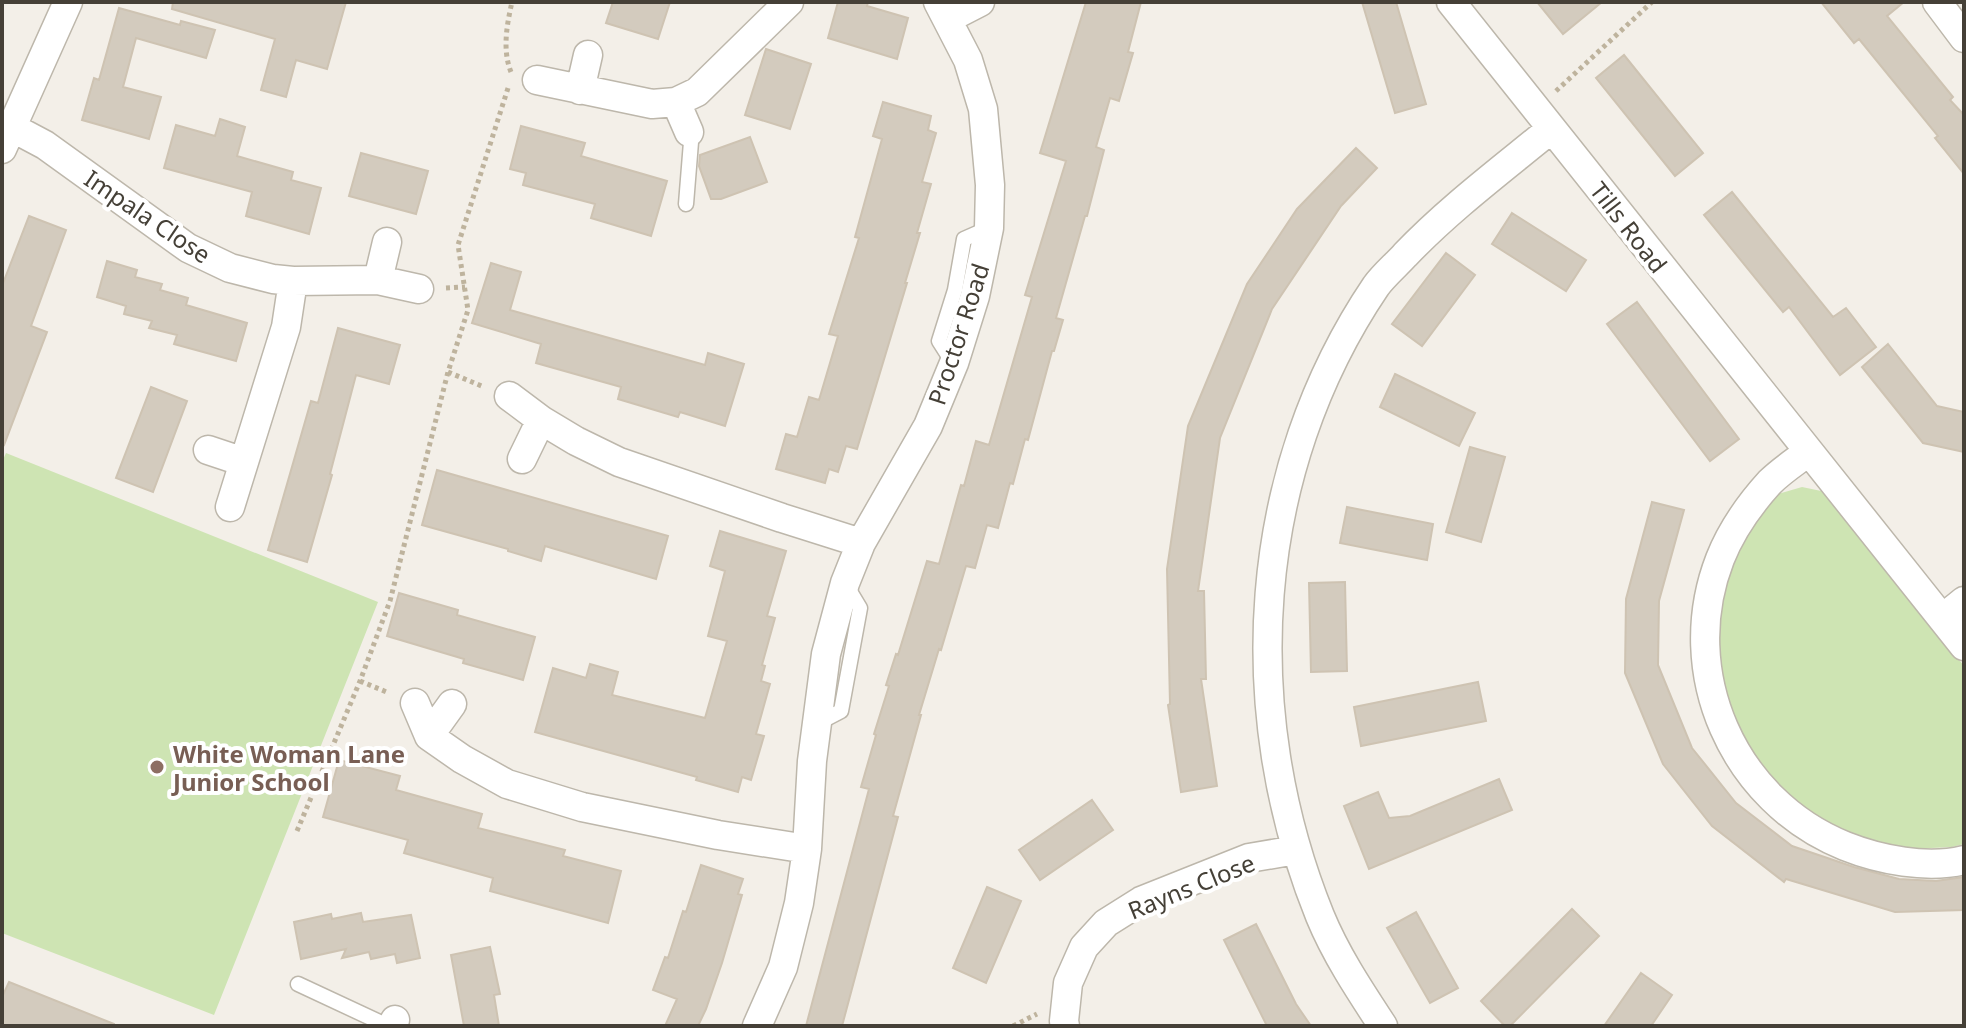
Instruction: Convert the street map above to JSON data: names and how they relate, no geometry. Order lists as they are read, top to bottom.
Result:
{
  "streets": {
    "street": [
      "Impala Close",
      "Tills Road",
      "Proctor Road",
      "Rayns Close"
    ]
  },
  "places": ["White Woman Lane Junior School"]
}
